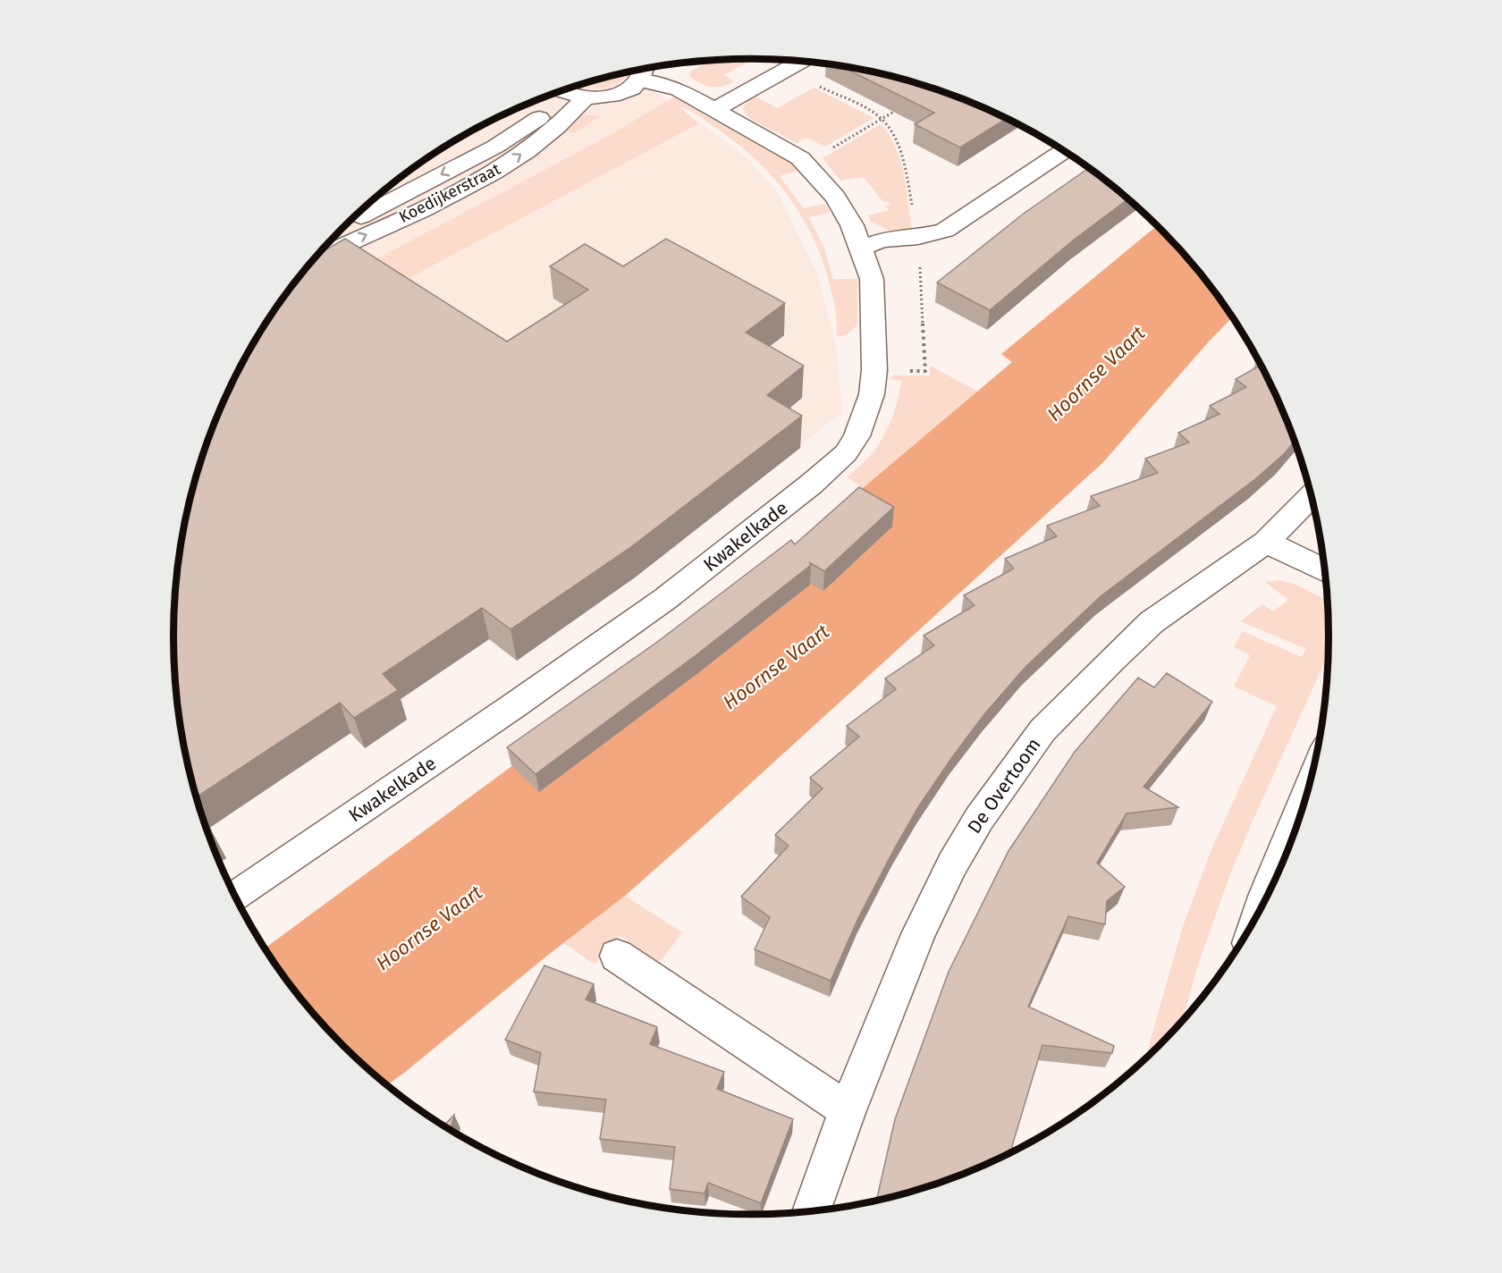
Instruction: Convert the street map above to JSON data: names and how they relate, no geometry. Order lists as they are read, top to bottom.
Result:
{
  "streets": {
    "street": ["Koedijkerstraat", "Kwakelkade", "De Overtoom"]
  },
  "water": ["Hoornse Vaart"]
}
